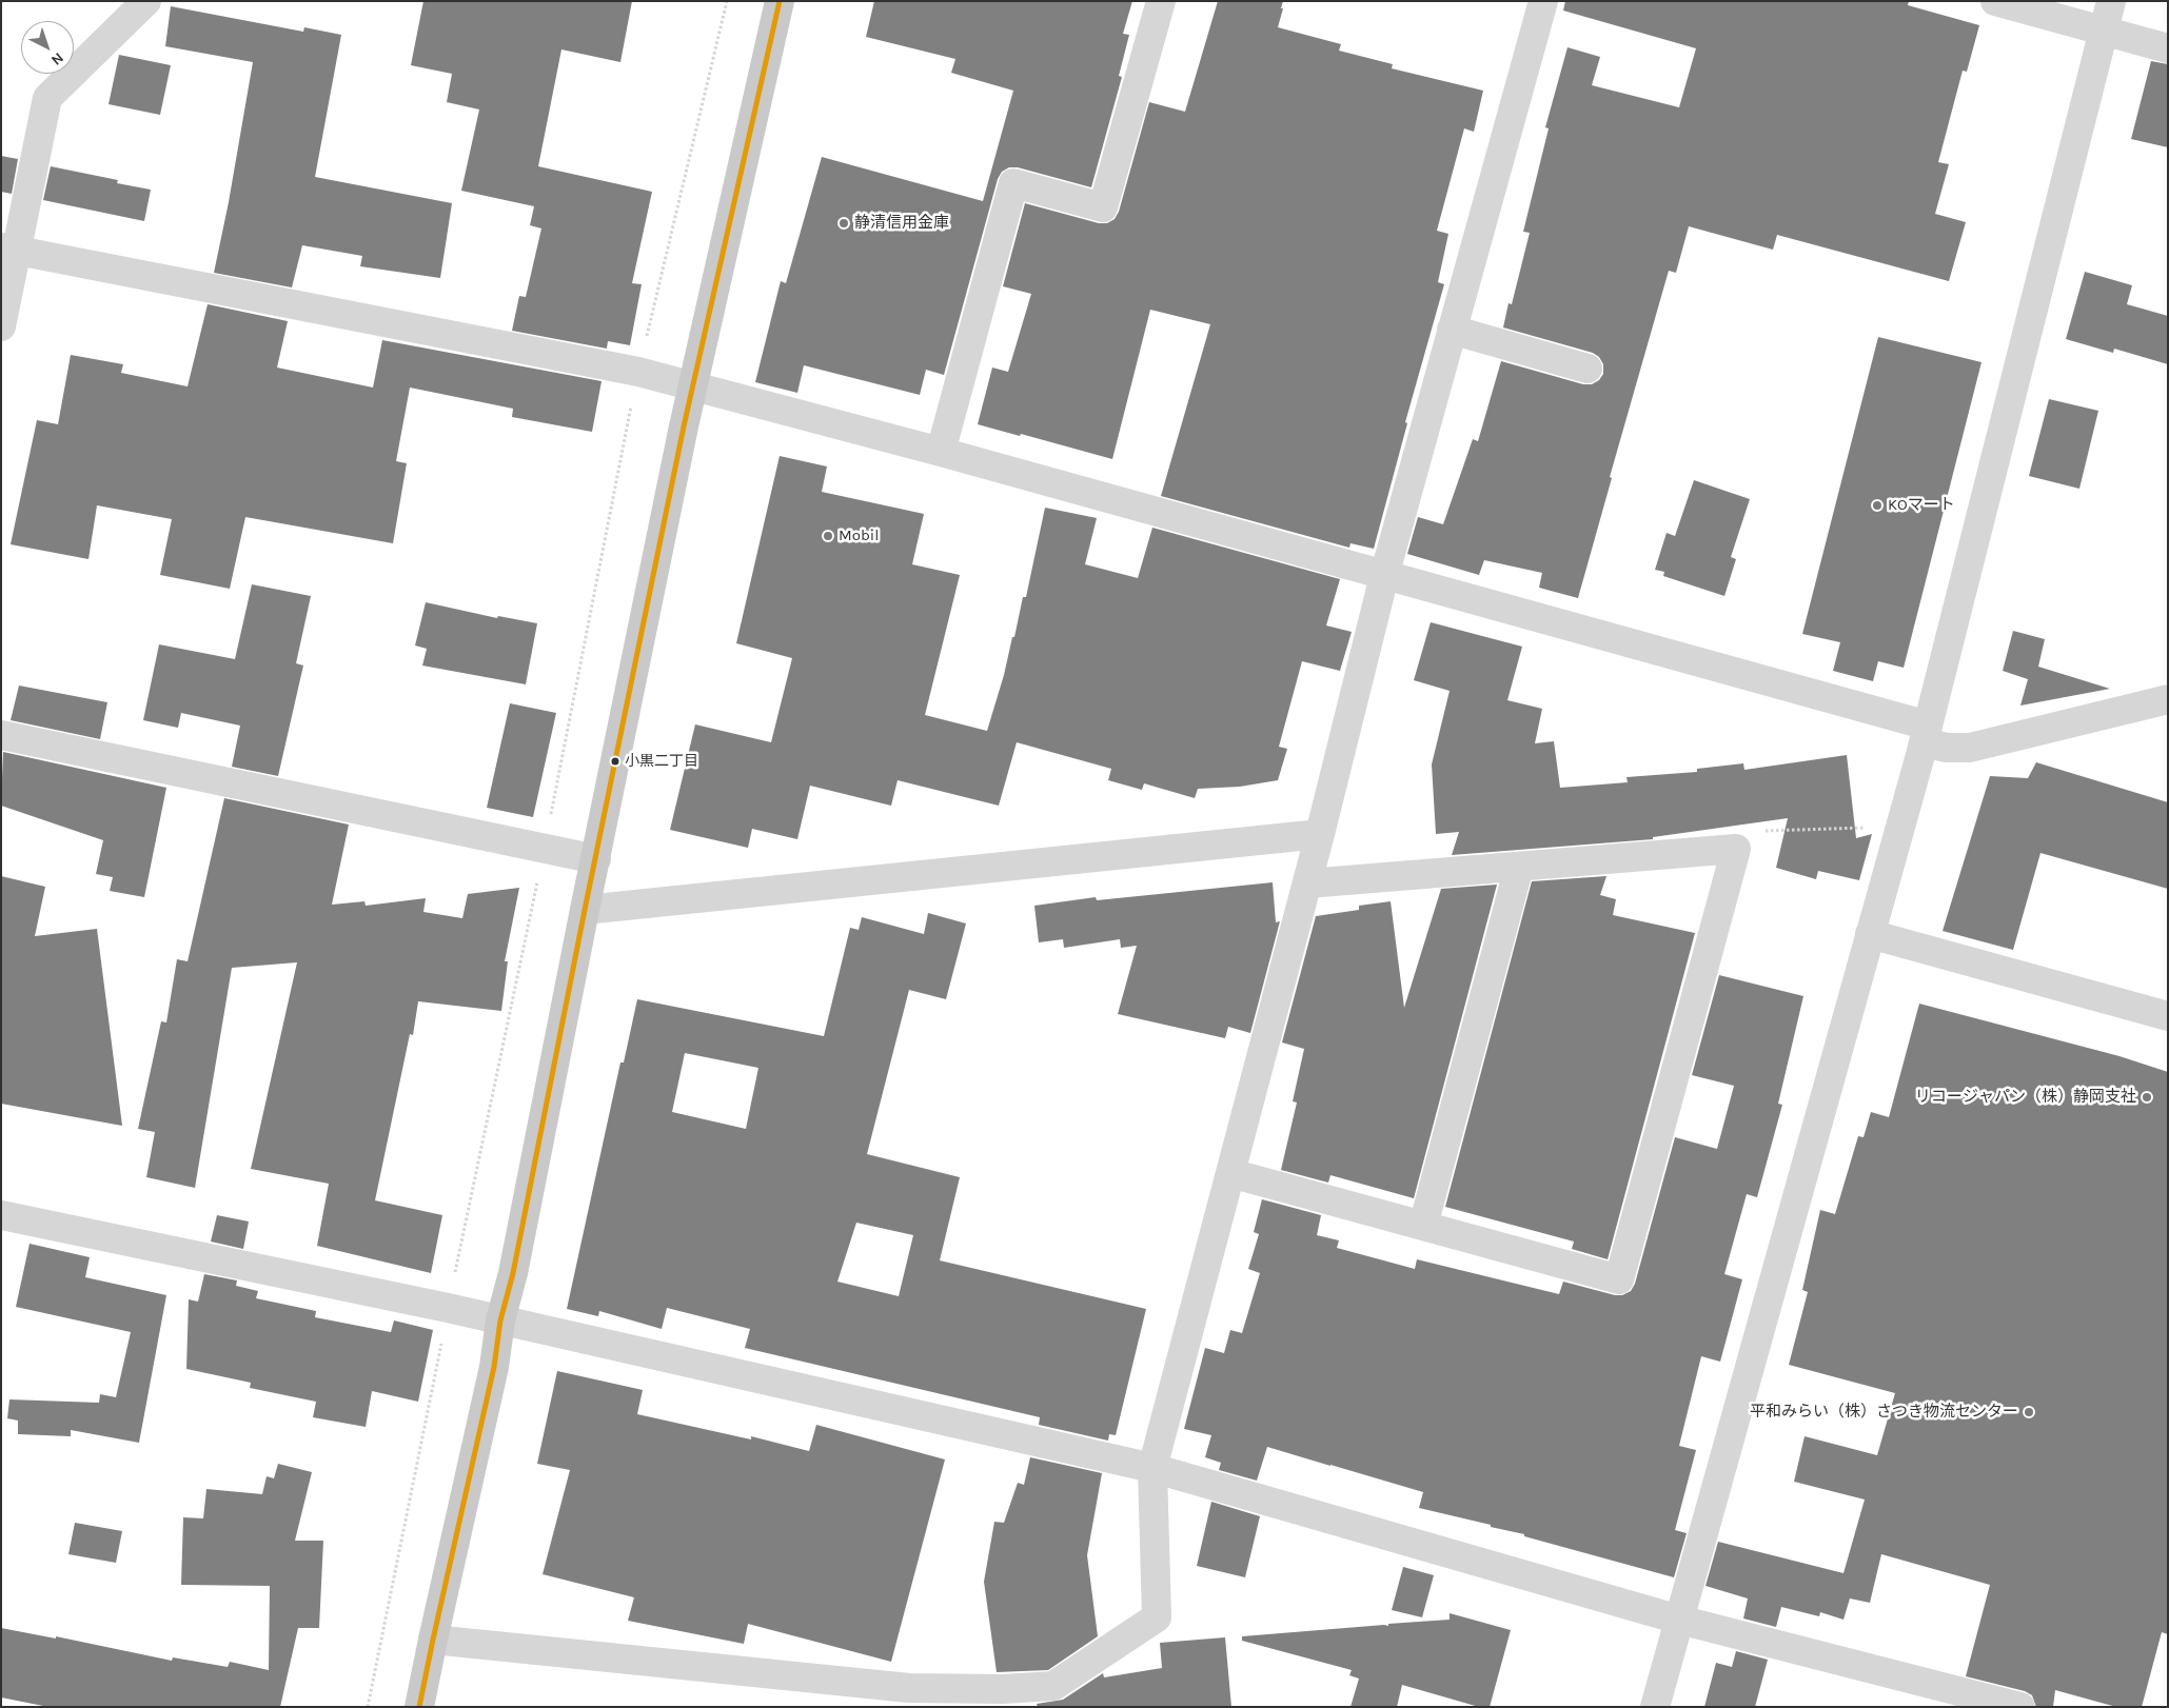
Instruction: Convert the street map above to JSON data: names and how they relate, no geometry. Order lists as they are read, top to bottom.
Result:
{
  "places": [
    "静清信用金庫",
    "KOマート",
    "Mobil",
    "小黒二丁目",
    "リコージャパン（株）静岡支社",
    "平和みらい（株）さつき物流センター"
  ],
  "north": "bottom right"
}
